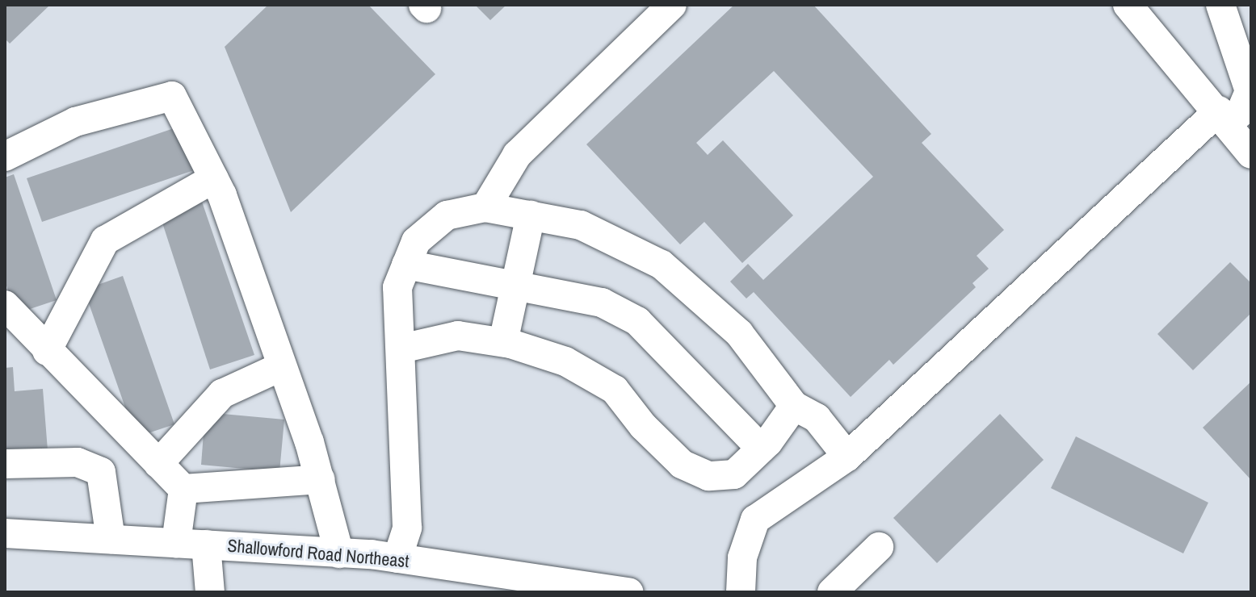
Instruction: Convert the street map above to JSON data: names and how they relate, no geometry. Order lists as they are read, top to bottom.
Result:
{
  "streets": {
    "street": ["Shallowford Road Northeast"]
  }
}
